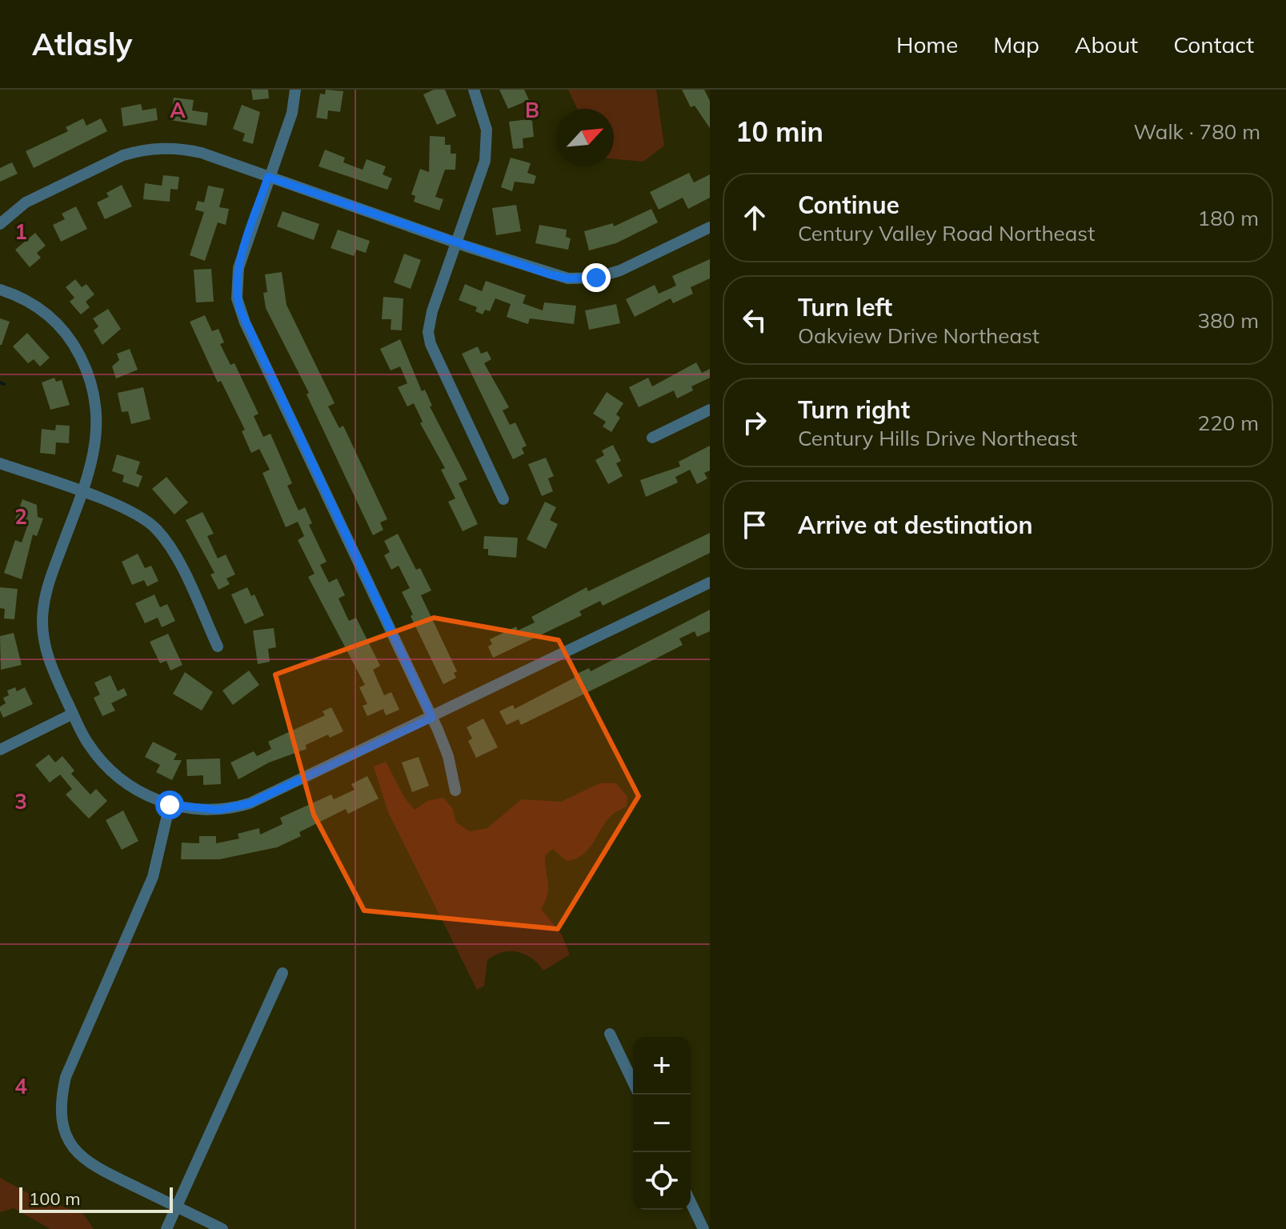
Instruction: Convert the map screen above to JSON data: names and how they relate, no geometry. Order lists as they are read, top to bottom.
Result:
{
  "scale_bar": "100 m",
  "north": "top right",
  "page": {
    "header": "Atlasly",
    "nav": [
      "Home",
      "Map",
      "About",
      "Contact"
    ],
    "heading": ["10 min", "Walk · 780 m"],
    "list": [
      ["Continue", "Century Valley Road Northeast", "180 m"],
      ["Turn left", "Oakview Drive Northeast", "380 m"],
      ["Turn right", "Century Hills Drive Northeast", "220 m"],
      "Arrive at destination"
    ],
    "map_buttons": ["+", "−"],
    "scale": "100 m"
  },
  "grid": {
    "columns": ["A", "B"],
    "rows": [
      "1",
      "2",
      "3",
      "4"
    ]
  }
}
